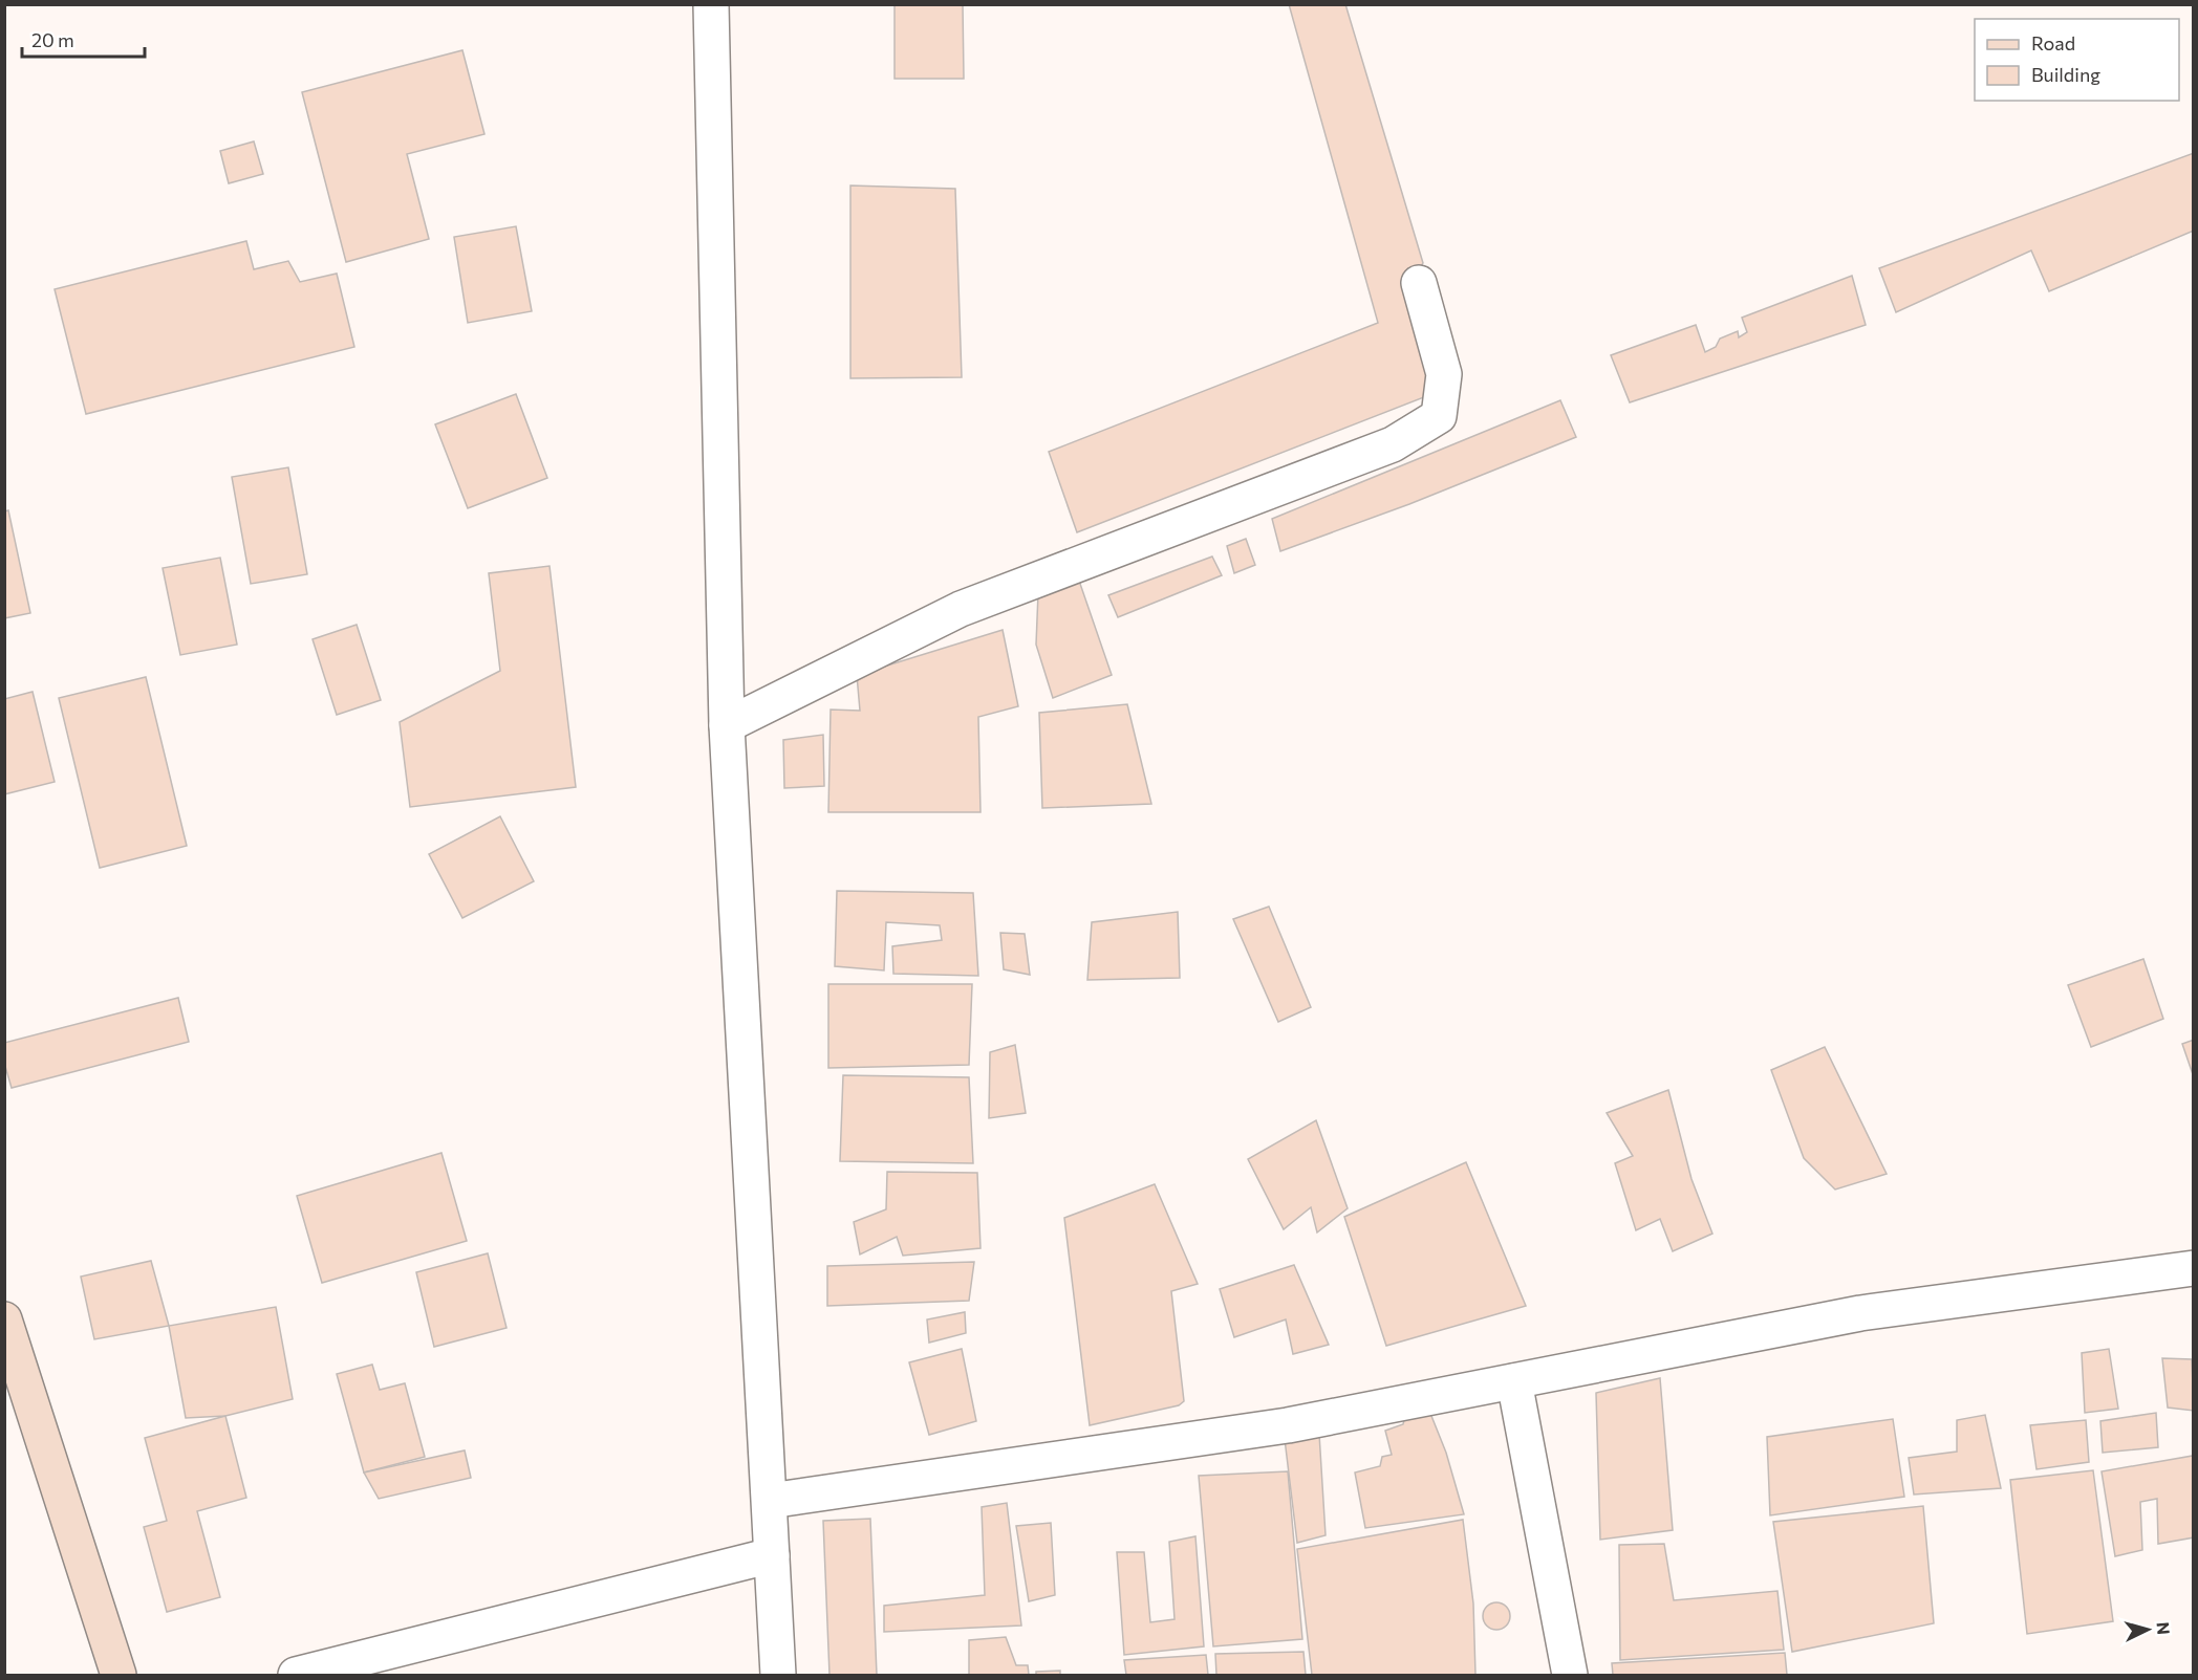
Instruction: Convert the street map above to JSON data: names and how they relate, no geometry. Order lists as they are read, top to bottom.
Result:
{
  "legend": ["Road", "Building"],
  "scale_bar": "20 m",
  "north": "right"
}
